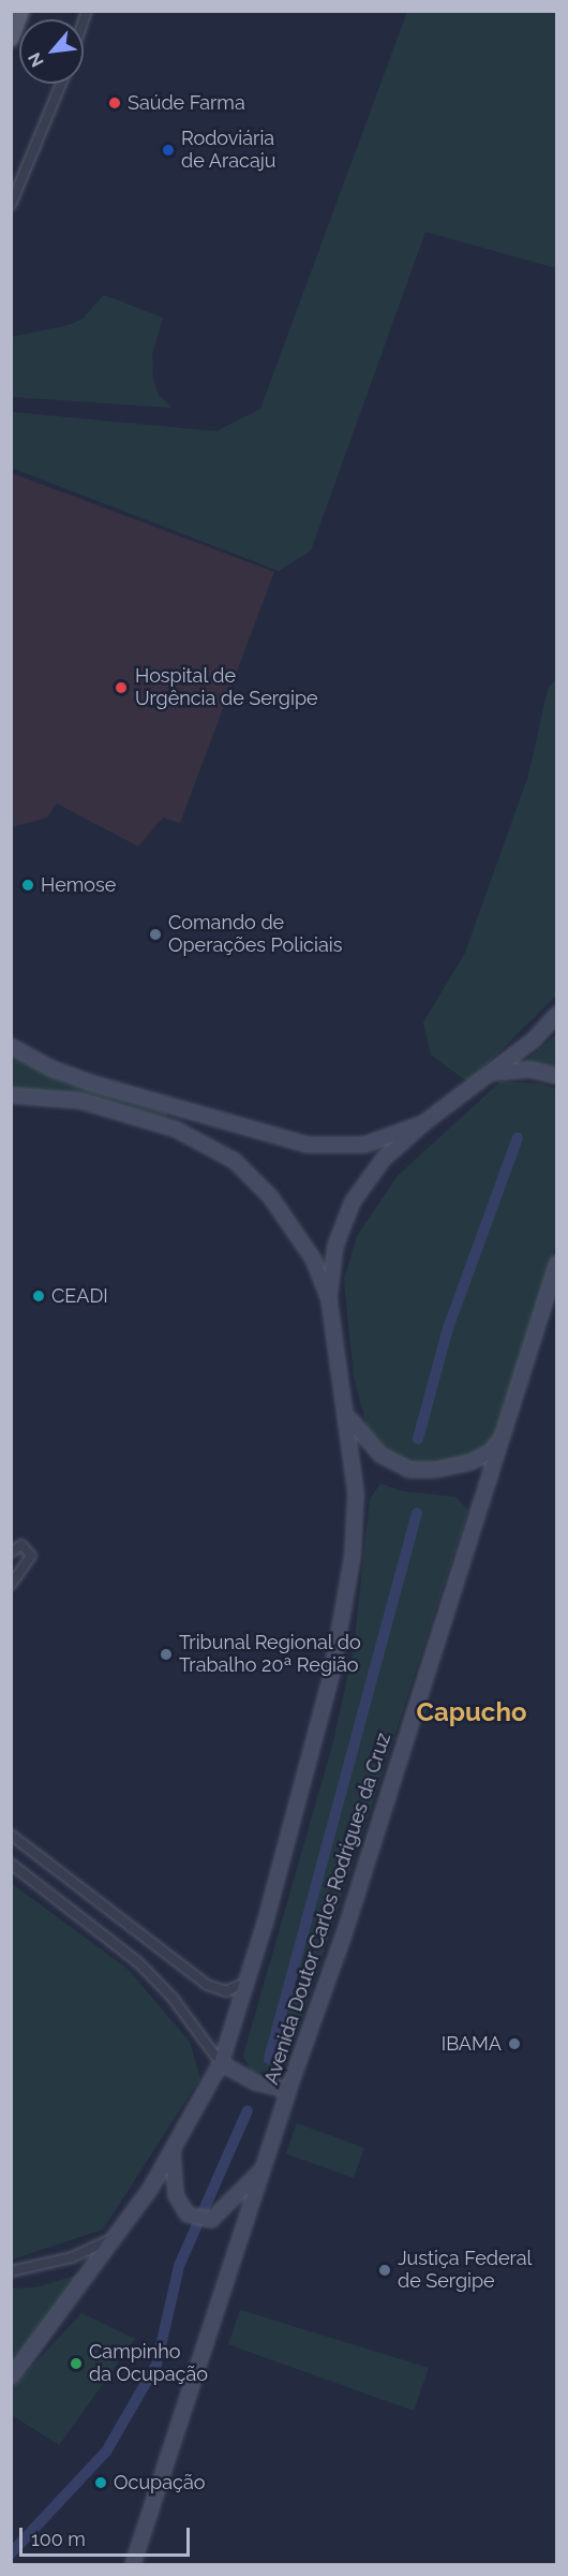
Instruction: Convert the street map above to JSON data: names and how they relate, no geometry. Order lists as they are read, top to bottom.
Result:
{
  "streets": {
    "main road": ["Avenida Doutor Carlos Rodrigues da Cruz"]
  },
  "districts": ["Capucho"],
  "places": [
    "Saúde Farma",
    "Rodoviária de Aracaju",
    "Hospital de Urgência de Sergipe",
    "Hemose",
    "Comando de Operações Policiais",
    "CEADI",
    "Tribunal Regional do Trabalho 20ª Região",
    "IBAMA",
    "Justiça Federal de Sergipe",
    "Campinho da Ocupação",
    "Ocupação"
  ],
  "scale_bar": "100 m",
  "north": "bottom left"
}
